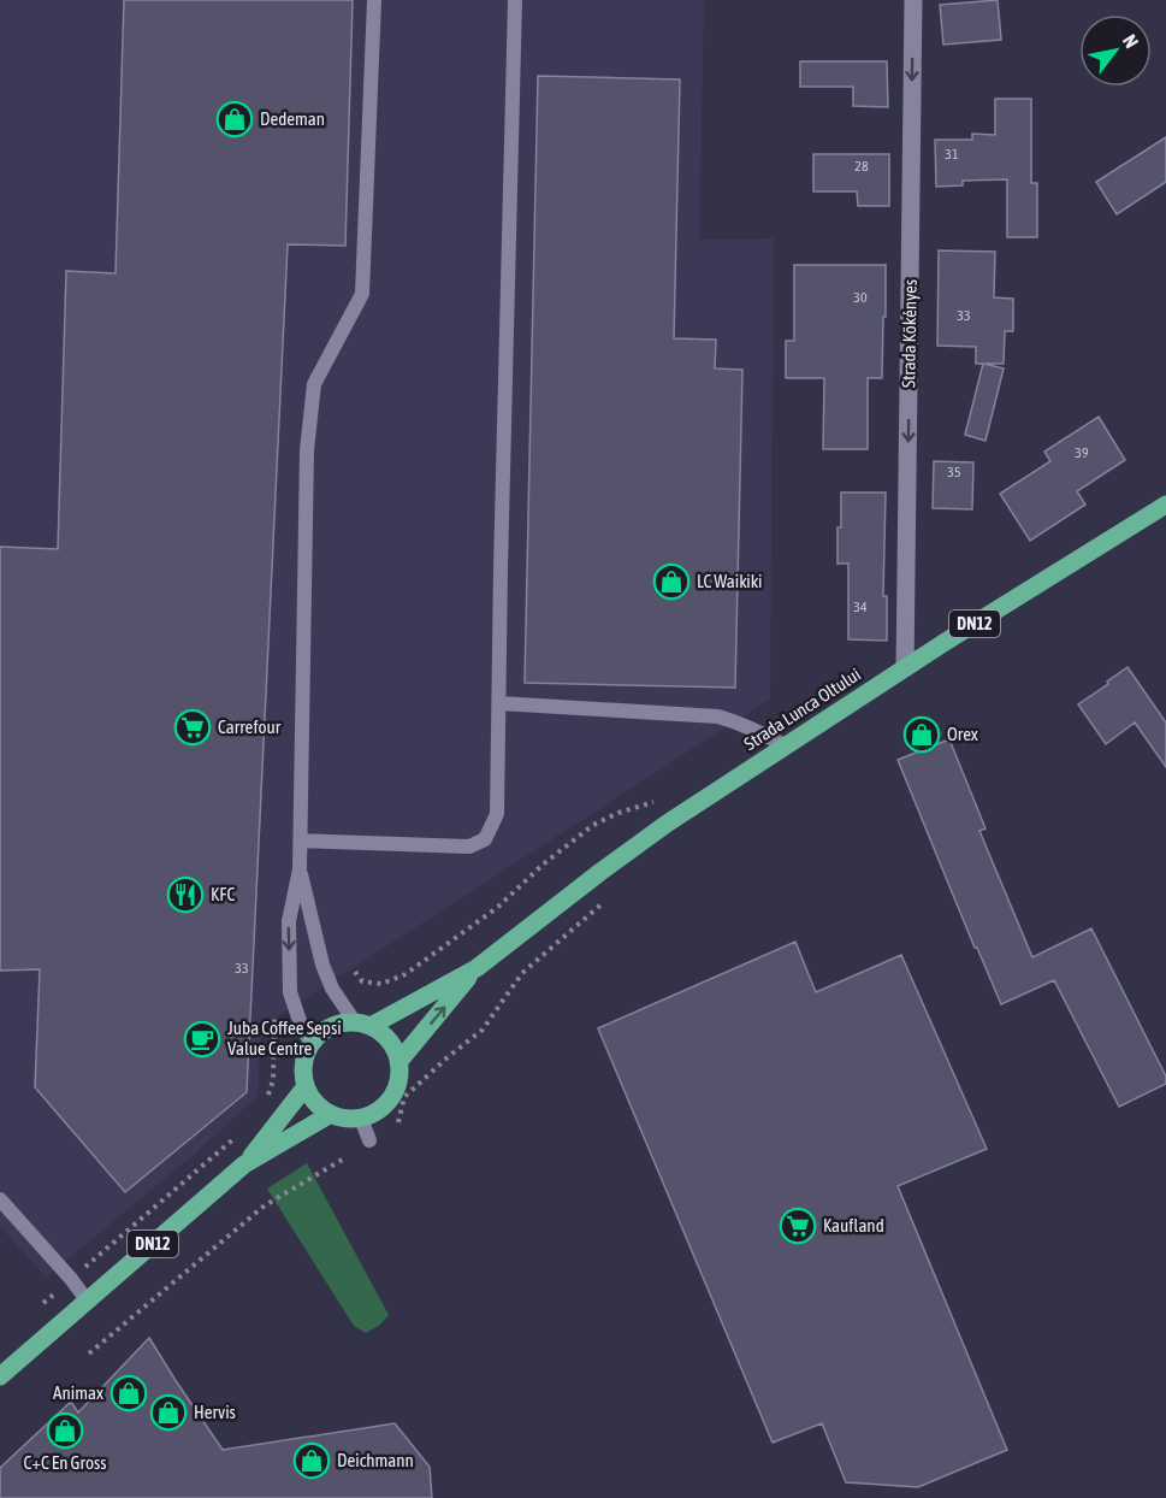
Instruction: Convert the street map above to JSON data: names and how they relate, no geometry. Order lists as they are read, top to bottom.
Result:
{
  "streets": {
    "main road": ["DN12", "Strada Lunca Oltului"],
    "street": ["Strada Kökényes"]
  },
  "crossings": [
    ["Strada Kökényes", "Strada Lunca Oltului"]
  ],
  "one_way": ["Strada Kökényes"],
  "places": {
    "shop": [
      "Dedeman",
      "LC Waikiki",
      "Orex",
      "Animax",
      "Hervis",
      "C+C En Gross",
      "Deichmann"
    ],
    "supermarket": ["Carrefour", "Kaufland"],
    "restaurant": ["KFC"],
    "cafe": ["Juba Coffee Sepsi Value Centre"]
  },
  "house_numbers": [
    "31",
    "28",
    "30",
    "33",
    "39",
    "35",
    "34",
    "33"
  ],
  "north": "top right"
}
